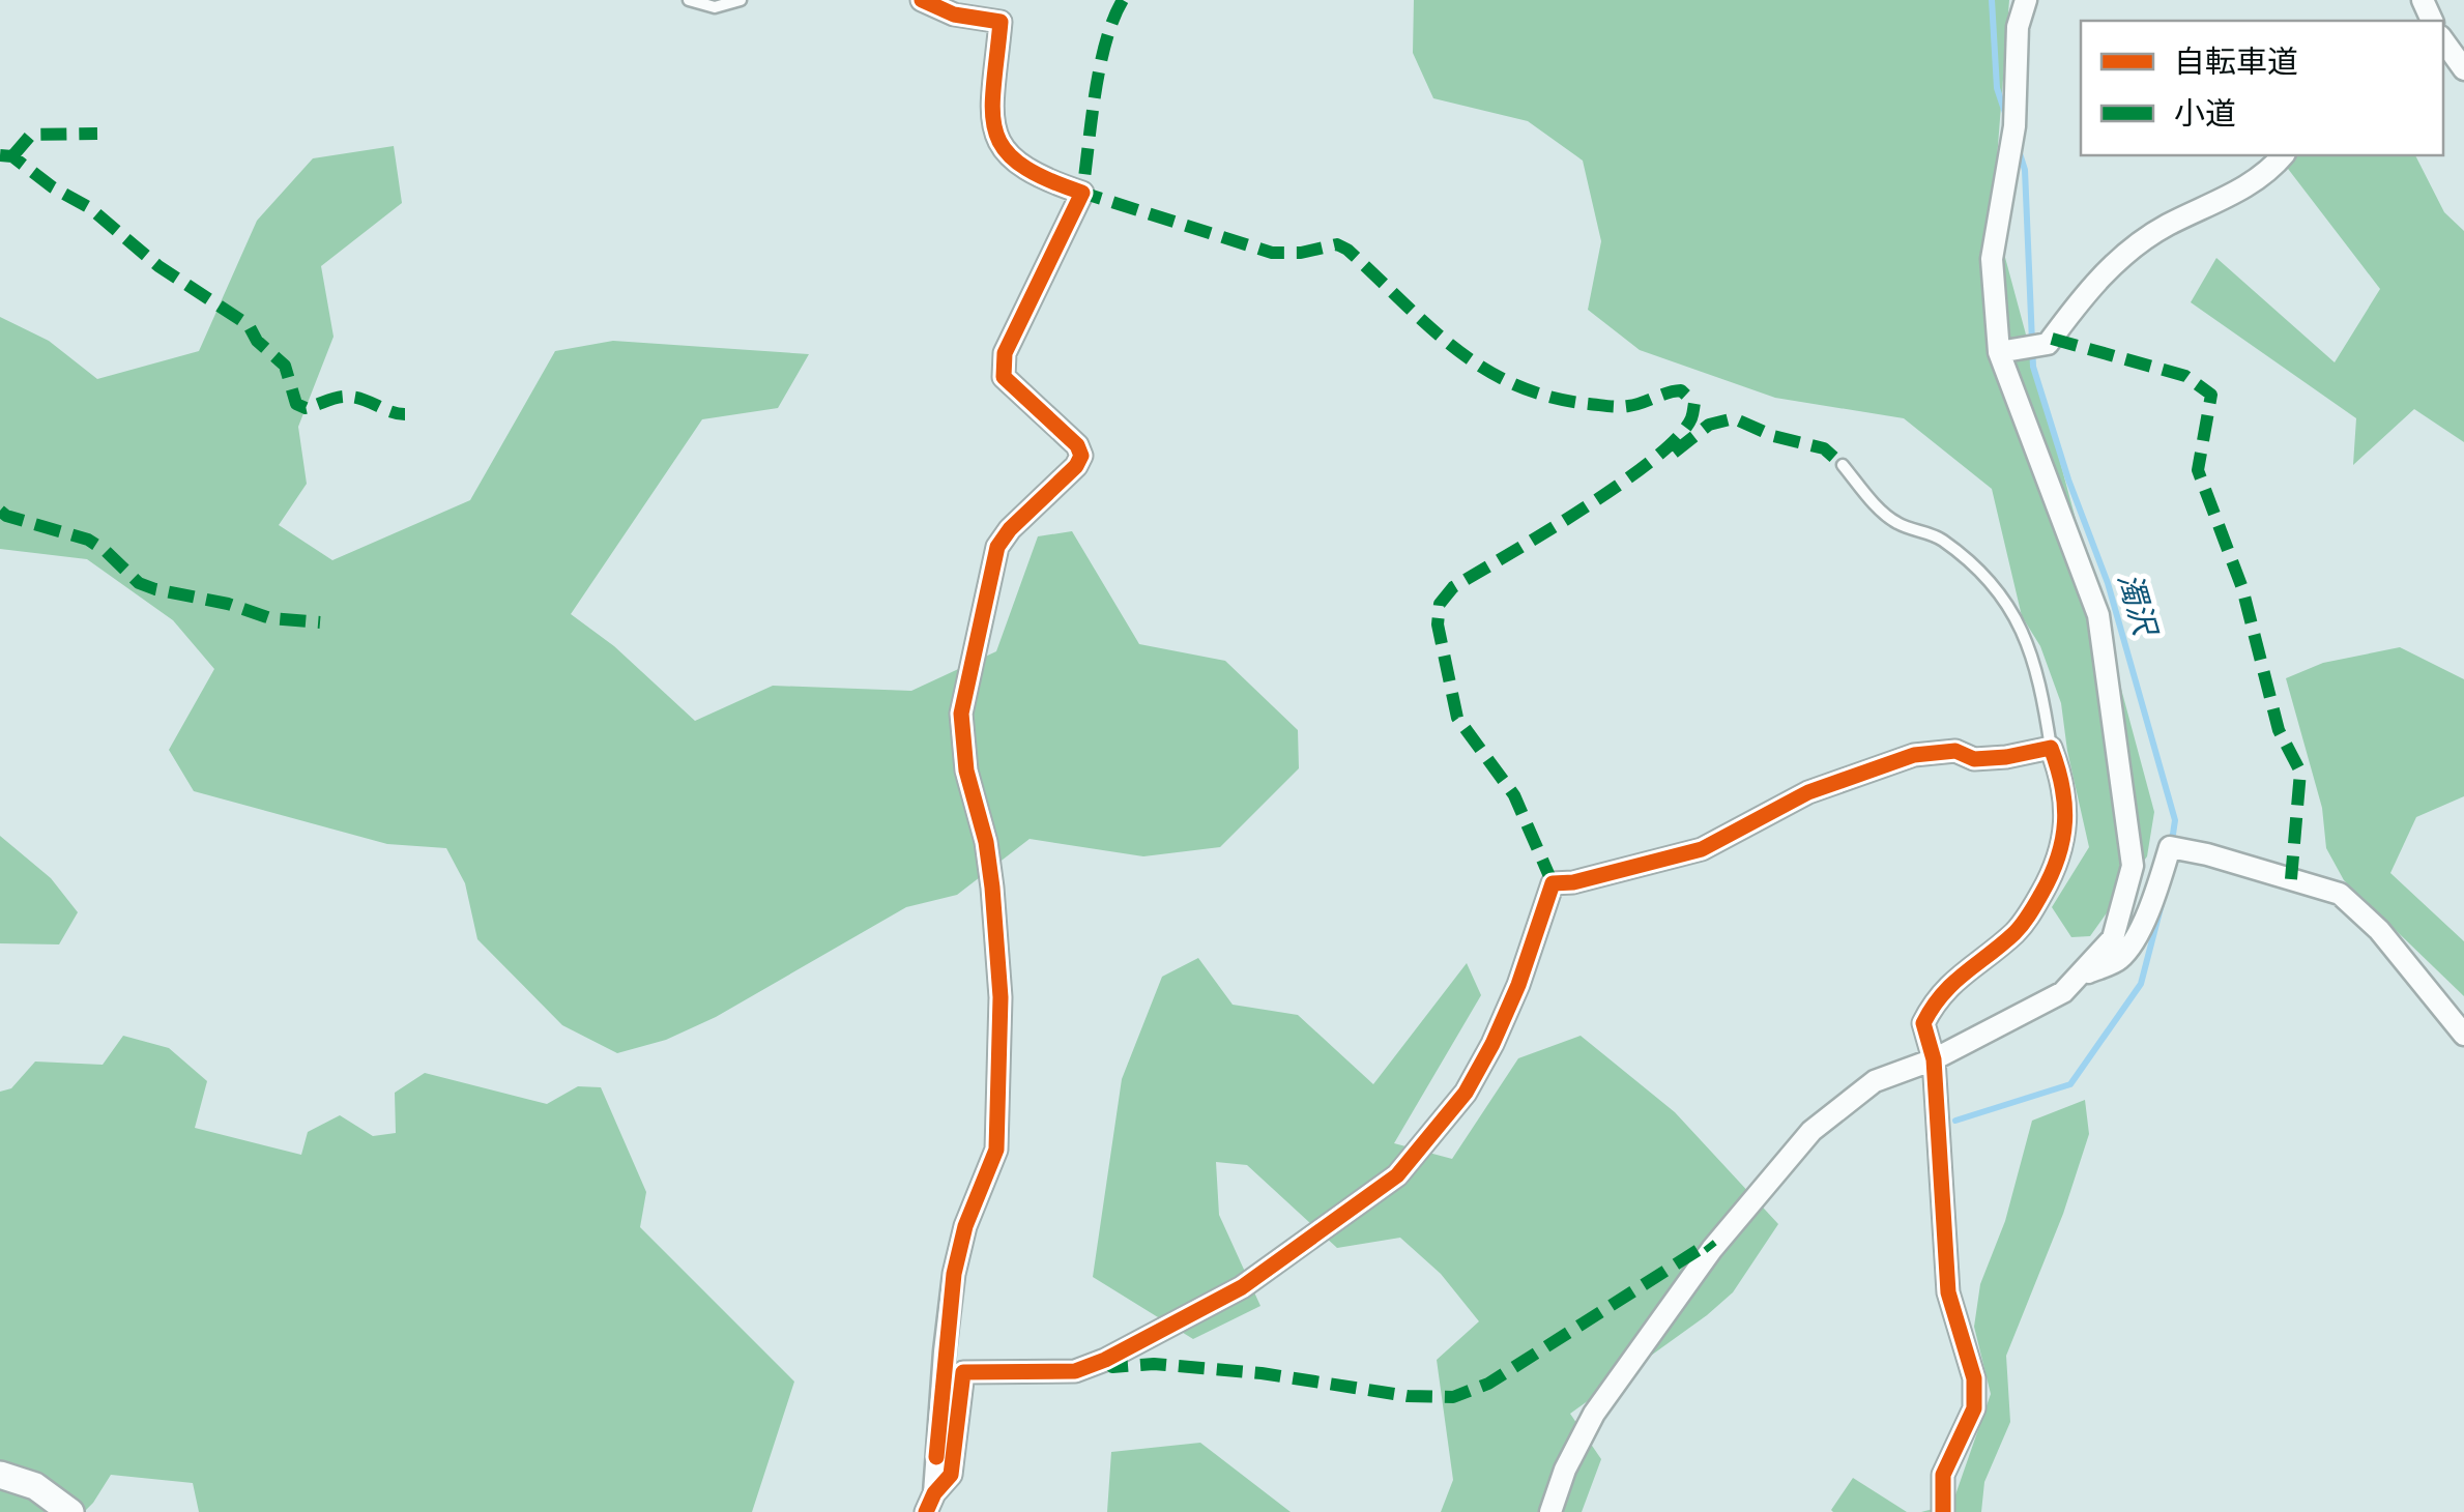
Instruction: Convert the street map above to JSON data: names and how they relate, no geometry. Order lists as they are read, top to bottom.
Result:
{
  "water": ["濁沢"],
  "legend": ["自転車道", "小道"]
}
